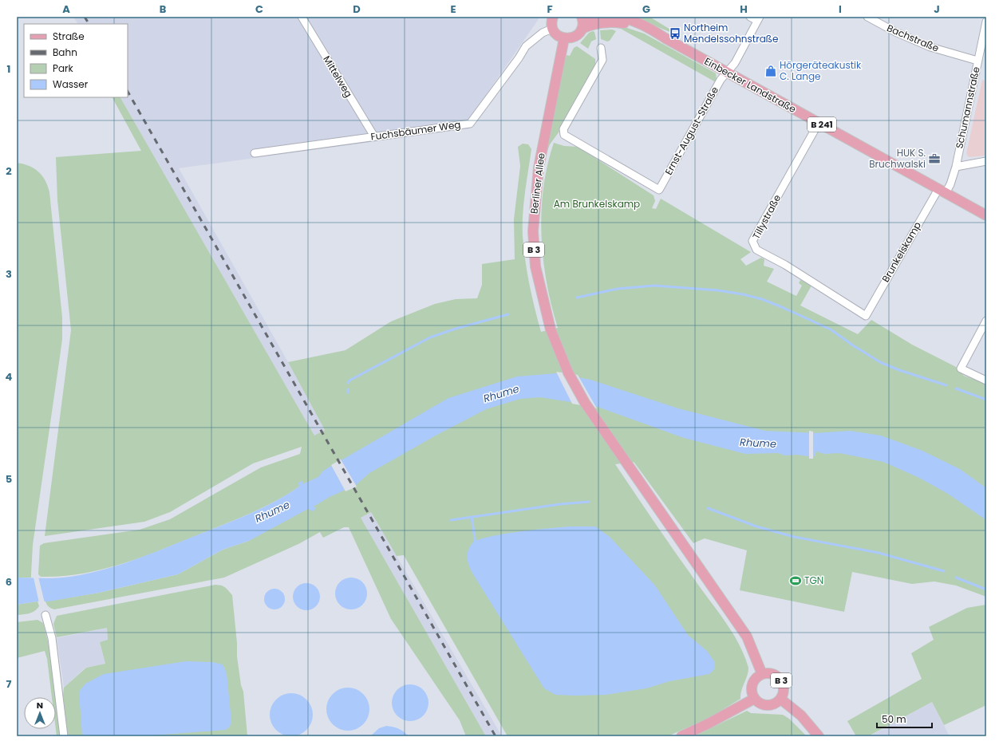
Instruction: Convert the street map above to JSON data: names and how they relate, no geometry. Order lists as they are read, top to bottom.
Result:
{
  "streets": {
    "main road": [
      "Einbecker Landstraße",
      "B 241",
      "Berliner Allee",
      "B 3"
    ],
    "street": [
      "Bachstraße",
      "Mittelweg",
      "Schumannstraße",
      "Fuchsbäumer Weg",
      "Ernst-August-Straße",
      "Tillystraße",
      "Brunkelskamp"
    ]
  },
  "crossings": [
    ["Bachstraße", "Schumannstraße"],
    ["Mittelweg", "Fuchsbäumer Weg"],
    ["Einbecker Landstraße", "Schumannstraße"],
    ["Einbecker Landstraße", "Ernst-August-Straße"],
    ["Einbecker Landstraße", "Berliner Allee"],
    ["Einbecker Landstraße", "Tillystraße"],
    ["Einbecker Landstraße", "Brunkelskamp"],
    ["Schumannstraße", "Brunkelskamp"],
    ["Berliner Allee", "B 3"],
    ["Tillystraße", "Brunkelskamp"]
  ],
  "water": ["Rhume"],
  "parks": ["Am Brunkelskamp"],
  "places": {
    "bus stop": ["Northeim Mendelssohnstraße"],
    "shop": ["Hörgeräteakustik C. Lange"],
    "office": ["HUK S. Bruchwalski"],
    "sports": ["TGN"]
  },
  "legend": [
    "Straße",
    "Bahn",
    "Park",
    "Wasser"
  ],
  "scale_bar": "50 m",
  "north": "top",
  "grid": {
    "columns": [
      "A",
      "B",
      "C",
      "D",
      "E",
      "F",
      "G",
      "H",
      "I",
      "J"
    ],
    "rows": [
      "1",
      "2",
      "3",
      "4",
      "5",
      "6",
      "7"
    ]
  }
}
